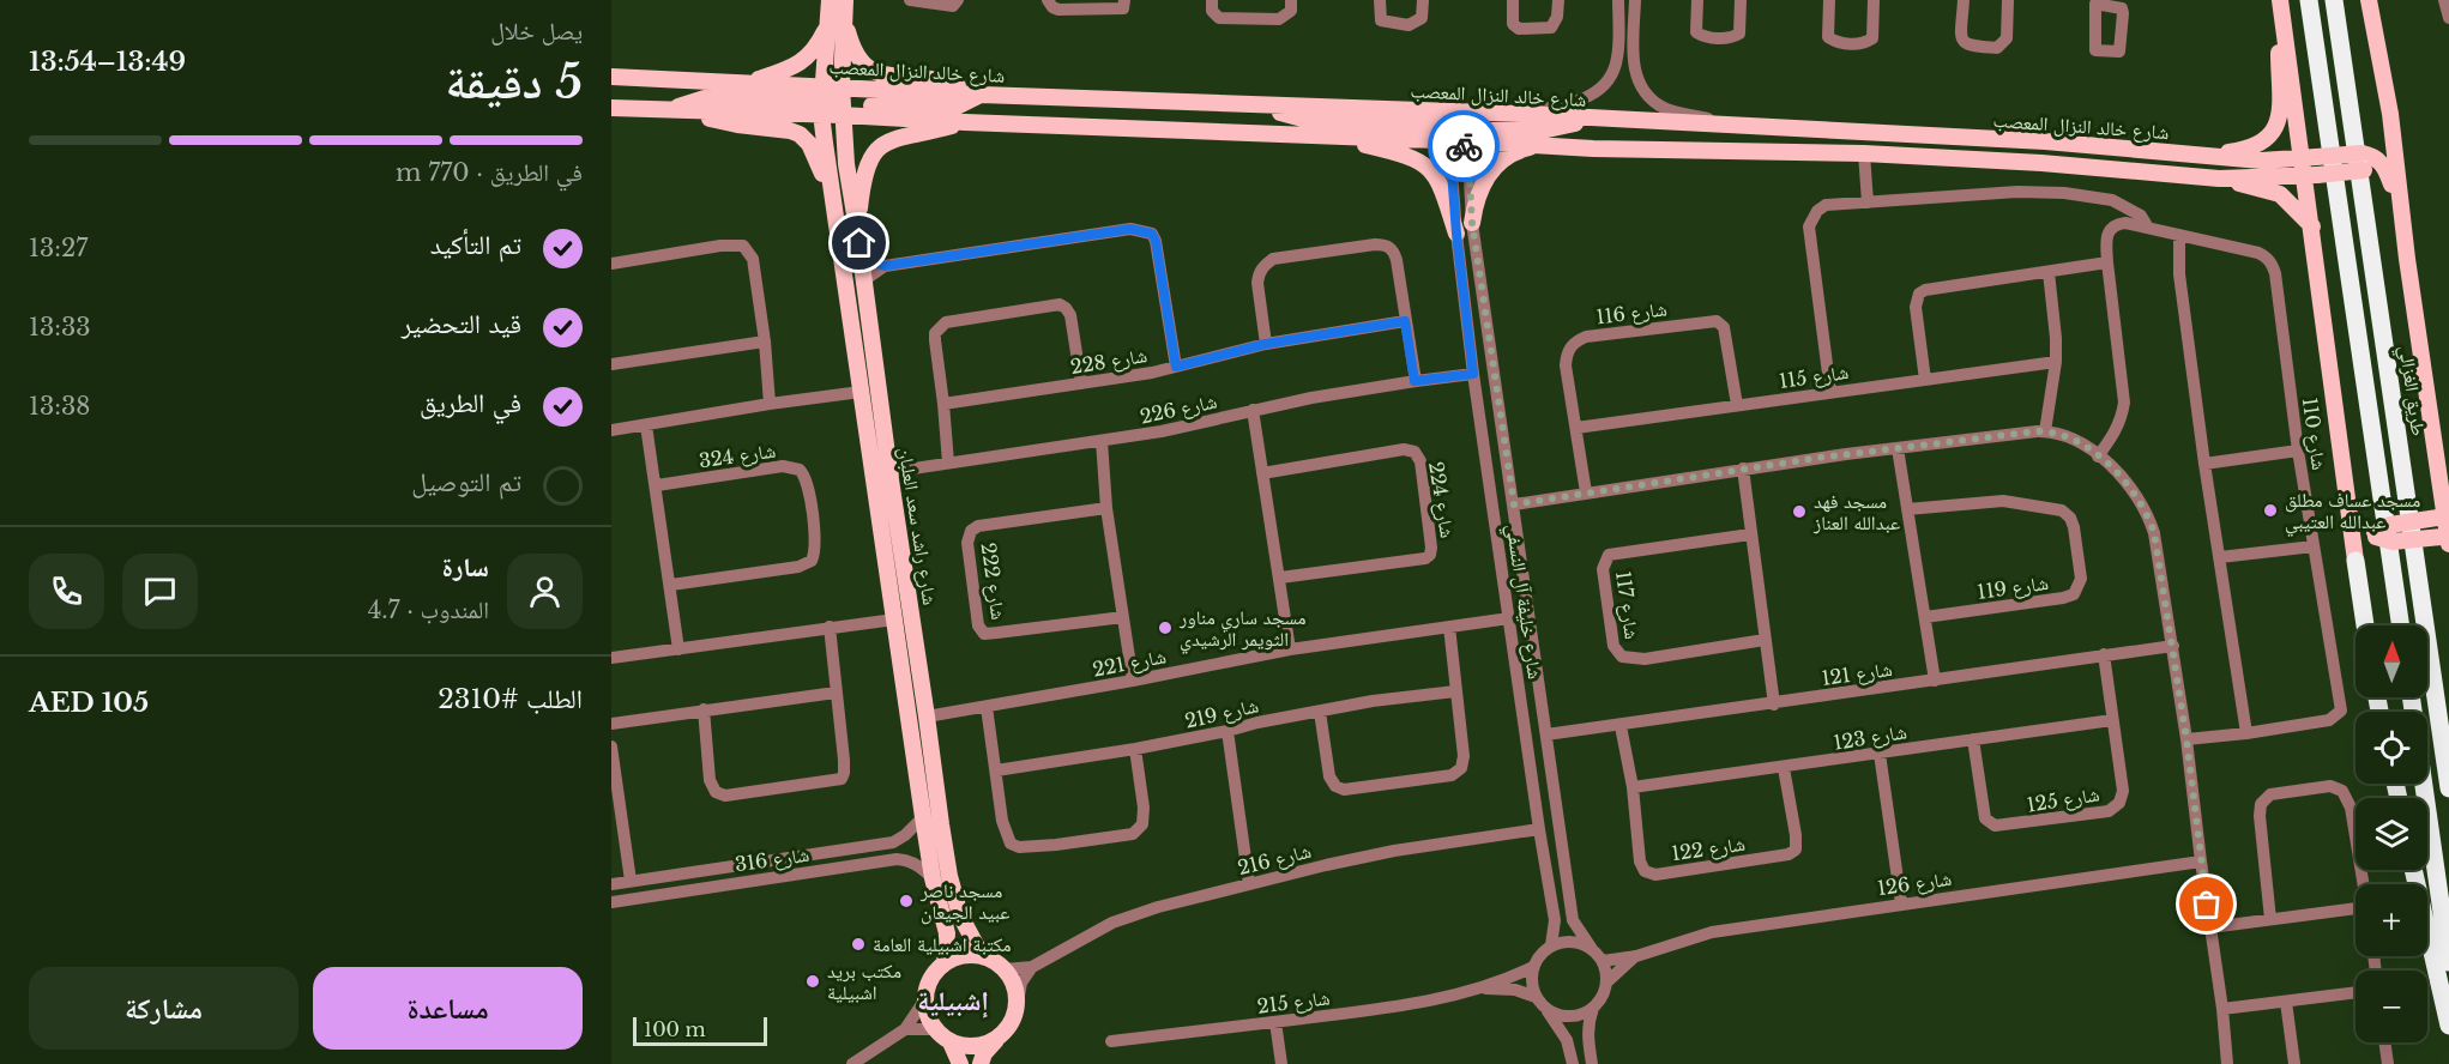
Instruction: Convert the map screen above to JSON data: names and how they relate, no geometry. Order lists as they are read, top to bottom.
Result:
{
  "streets": {
    "highway": ["طريق الغزالي"],
    "main road": ["شارع خالد النزال المعصب", "شارع راشد سعد العلبان"],
    "street": [
      "شارع 116",
      "شارع 228",
      "شارع 115",
      "شارع 226",
      "شارع 110",
      "شارع 324",
      "شارع 224",
      "شارع 222",
      "شارع 119",
      "شارع خليفة آل النسفي",
      "شارع 117",
      "شارع 221",
      "شارع 121",
      "شارع 219",
      "شارع 123",
      "شارع 125",
      "شارع 122",
      "شارع 316",
      "شارع 216",
      "شارع 126",
      "شارع 215"
    ]
  },
  "crossings": [
    ["شارع خالد النزال المعصب", "شارع راشد سعد العلبان"],
    ["شارع خالد النزال المعصب", "شارع خليفة آل النسفي"],
    ["شارع 116", "شارع 115"],
    ["شارع 115", "شارع 110"],
    ["شارع 226", "شارع راشد سعد العلبان"],
    ["شارع 226", "شارع خليفة آل النسفي"],
    ["شارع راشد سعد العلبان", "شارع 221"],
    ["شارع راشد سعد العلبان", "شارع 216"],
    ["شارع خليفة آل النسفي", "شارع 221"],
    ["شارع خليفة آل النسفي", "شارع 121"],
    ["شارع خليفة آل النسفي", "شارع 216"],
    ["شارع خليفة آل النسفي", "شارع 126"],
    ["شارع خليفة آل النسفي", "شارع 215"],
    ["شارع 121", "شارع 125"],
    ["شارع 121", "شارع 122"],
    ["شارع 123", "شارع 125"],
    ["شارع 123", "شارع 122"],
    ["شارع 126", "شارع 215"]
  ],
  "districts": ["إشبيلية"],
  "places": [
    "مسجد عساف مطلق عبدالله العتيبي",
    "مسجد فهد عبدالله العناز",
    "مسجد ساري مناور الثويمر الرشيدي",
    "مسجد ناصر عبيد الجيعان",
    "مكتبة اشبيلية العامة",
    "مكتب بريد اشبيلية"
  ],
  "scale_bar": "100 m",
  "north": "top",
  "page": {
    "heading": ["5 دقيقة", "يصل خلال", "13:49–13:54"],
    "panel": [
      "سارة",
      "المندوب · 4.7",
      "الطلب #2310",
      "AED 105"
    ],
    "bar": "في الطريق · 770 m",
    "list": [
      ["تم التأكيد", "13:27"],
      ["قيد التحضير", "13:33"],
      ["في الطريق", "13:38"],
      "تم التوصيل"
    ],
    "map_buttons": ["+", "−"],
    "buttons": ["مساعدة", "مشاركة"],
    "scale": "100 m"
  }
}
